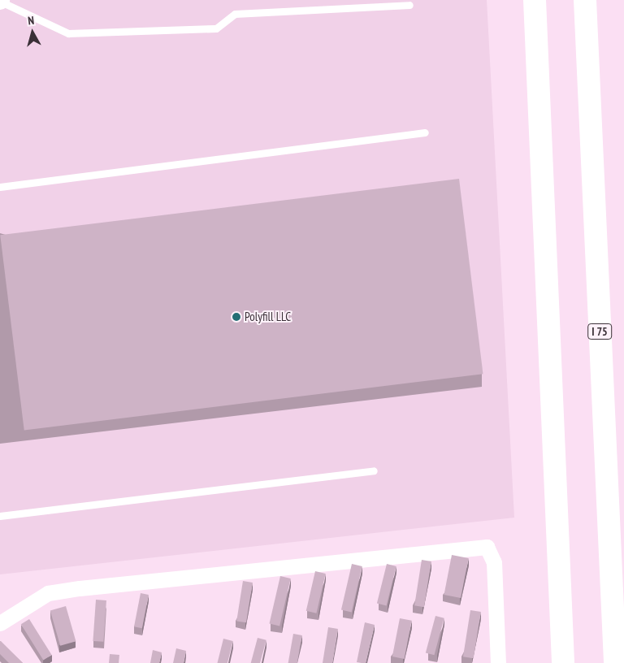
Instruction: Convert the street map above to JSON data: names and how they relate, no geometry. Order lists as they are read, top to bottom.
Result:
{
  "streets": {
    "highway": ["I 75"]
  },
  "places": ["Polyfill LLC"],
  "north": "top"
}
